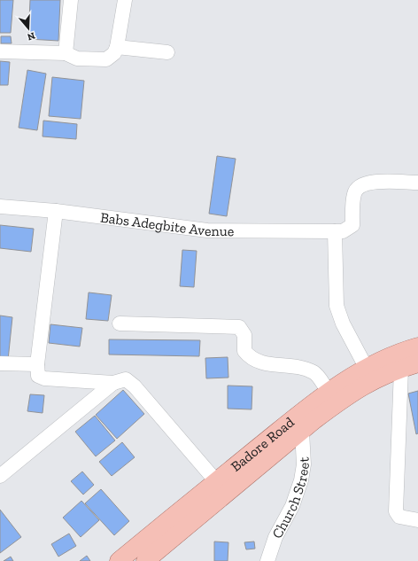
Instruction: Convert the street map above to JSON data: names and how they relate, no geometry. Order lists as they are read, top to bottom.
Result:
{
  "streets": {
    "main road": ["Badore Road"],
    "street": ["Babs Adegbite Avenue", "Church Street"]
  },
  "crossings": [
    ["Badore Road", "Church Street"]
  ],
  "north": "bottom"
}
